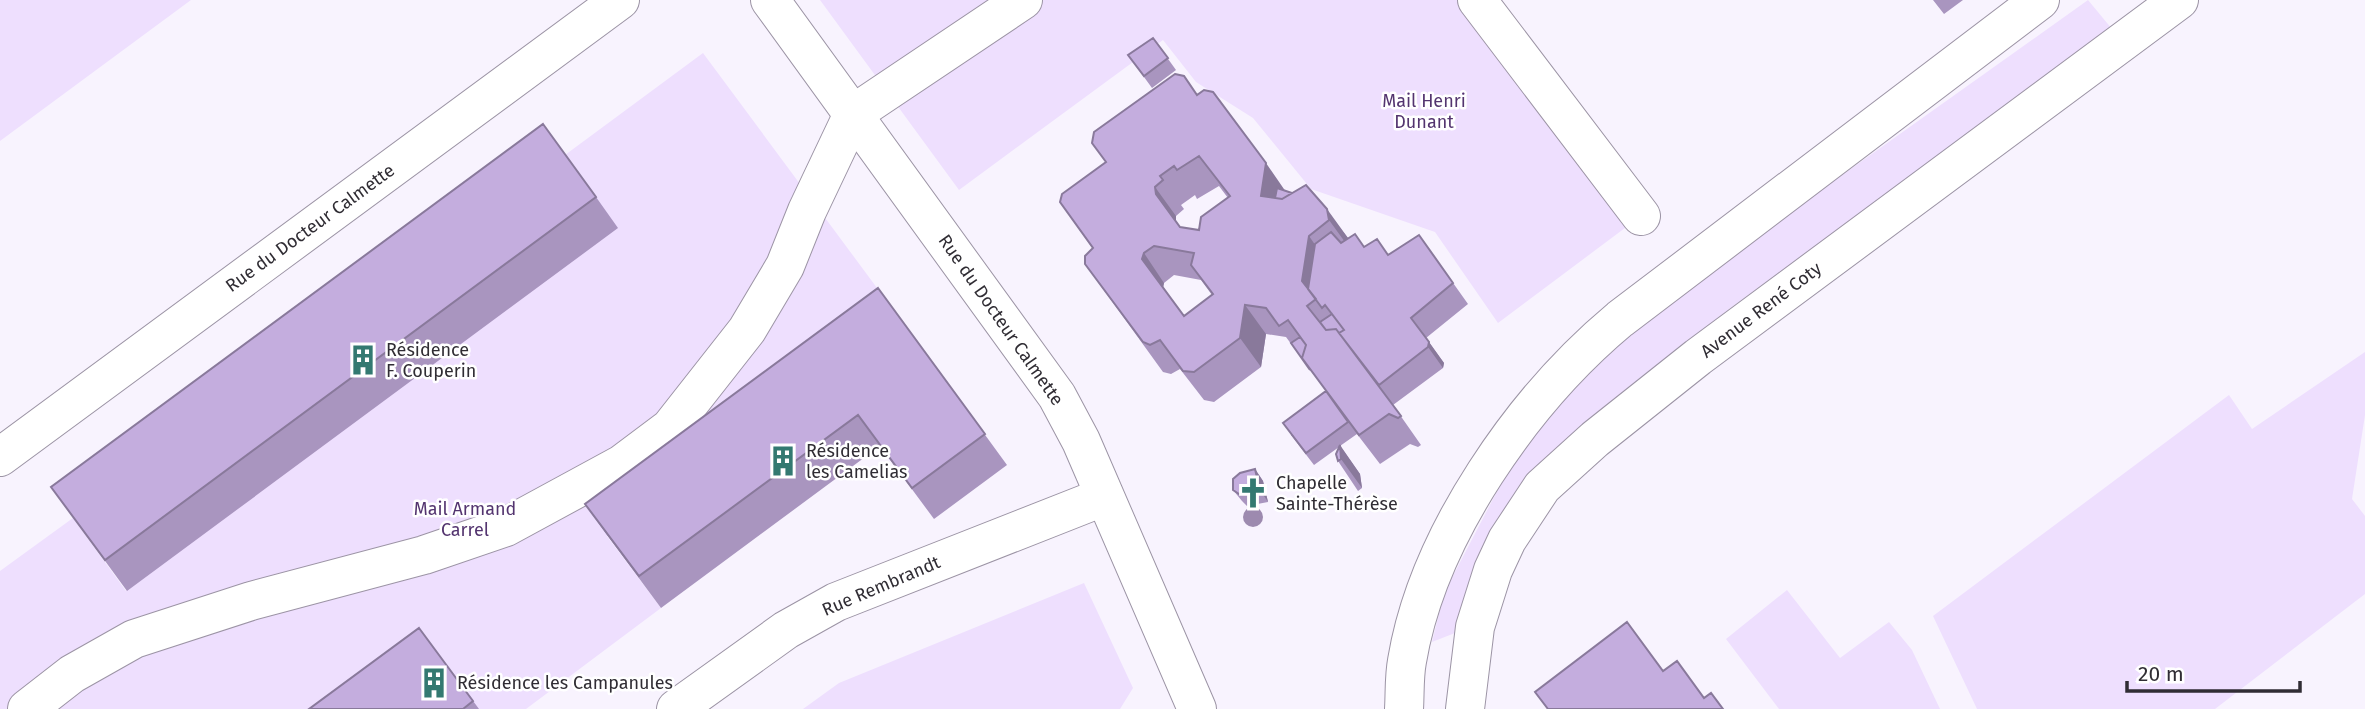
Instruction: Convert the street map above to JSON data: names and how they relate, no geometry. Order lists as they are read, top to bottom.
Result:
{
  "streets": {
    "street": ["Rue du Docteur Calmette", "Avenue René Coty", "Rue Rembrandt"]
  },
  "crossings": [
    ["Rue du Docteur Calmette", "Rue Rembrandt"]
  ],
  "parks": ["Mail Henri Dunant", "Mail Armand Carrel"],
  "places": {
    "building": ["Résidence F. Couperin", "Résidence les Camelias", "Résidence les Campanules"],
    "church": ["Chapelle Sainte-Thérèse"]
  },
  "scale_bar": "20 m"
}
